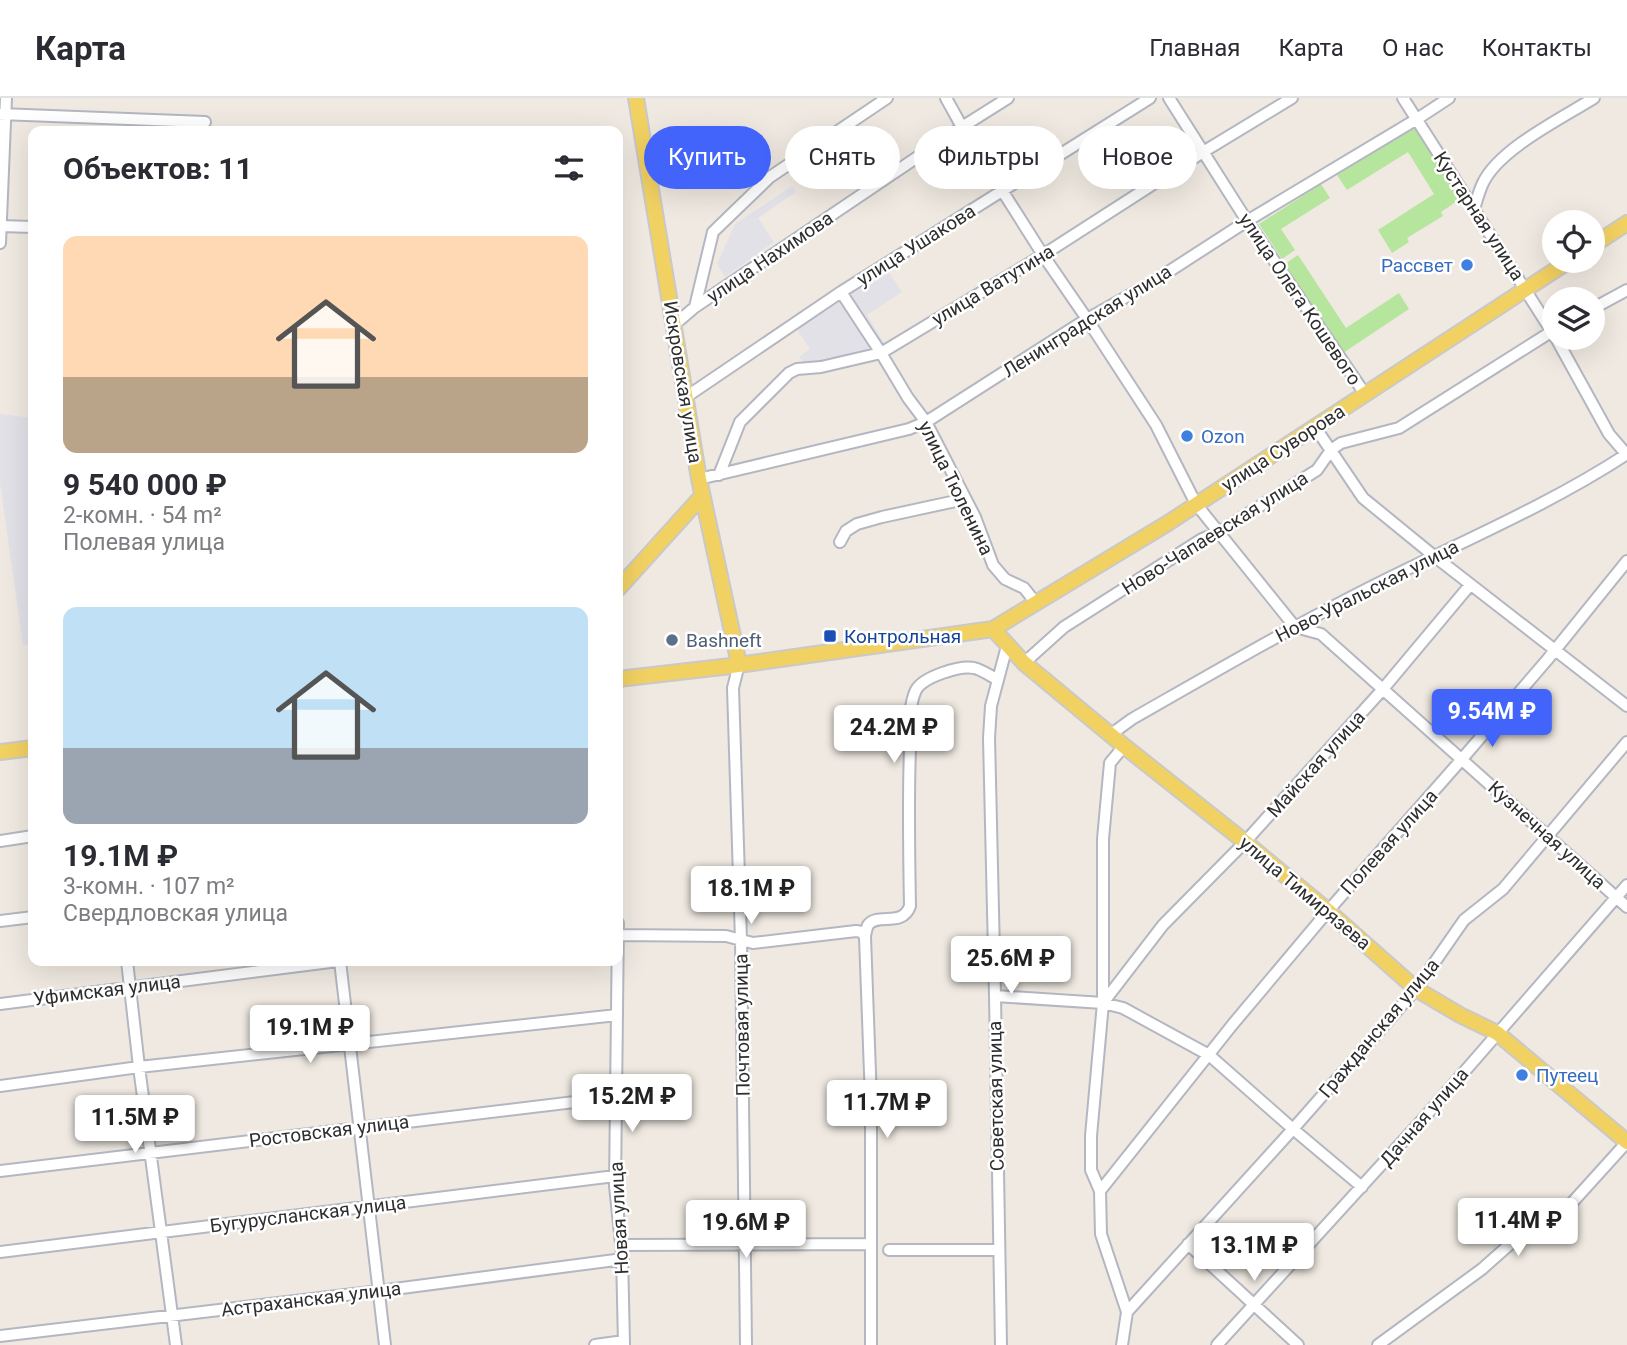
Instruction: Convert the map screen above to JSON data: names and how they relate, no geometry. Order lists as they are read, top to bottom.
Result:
{
  "streets": {
    "main road": ["Искровская улица", "улица Суворова", "улица Тимирязева"],
    "street": [
      "Кустарная улица",
      "улица Ушакова",
      "улица Нахимова",
      "улица Ватутина",
      "улица Олега Кошевого",
      "Ленинградская улица",
      "улица Тюленина",
      "Ново-Чапаевская улица",
      "Ново-Уральская улица",
      "Майская улица",
      "Кузнечная улица",
      "Полевая улица",
      "Уфимская улица",
      "Почтовая улица",
      "Гражданская улица",
      "Советская улица",
      "Дачная улица",
      "Ростовская улица",
      "Бугурусланская улица",
      "Новая улица",
      "Астраханская улица"
    ]
  },
  "crossings": [
    ["Кустарная улица", "Ленинградская улица"],
    ["Кустарная улица", "улица Суворова"],
    ["Кустарная улица", "Ново-Уральская улица"],
    ["улица Ушакова", "Искровская улица"],
    ["улица Ушакова", "улица Тюленина"],
    ["улица Нахимова", "Искровская улица"],
    ["улица Ватутина", "улица Олега Кошевого"],
    ["улица Ватутина", "Ленинградская улица"],
    ["улица Ватутина", "улица Тюленина"],
    ["улица Олега Кошевого", "Ленинградская улица"],
    ["улица Олега Кошевого", "улица Суворова"],
    ["Ленинградская улица", "Искровская улица"],
    ["Ленинградская улица", "улица Тюленина"],
    ["Искровская улица", "Почтовая улица"],
    ["улица Суворова", "улица Тюленина"],
    ["улица Суворова", "улица Тимирязева"],
    ["Ново-Чапаевская улица", "улица Тимирязева"],
    ["Ново-Уральская улица", "Кузнечная улица"],
    ["Ново-Уральская улица", "улица Тимирязева"],
    ["Майская улица", "Кузнечная улица"],
    ["Майская улица", "улица Тимирязева"],
    ["Кузнечная улица", "Полевая улица"],
    ["Кузнечная улица", "Гражданская улица"],
    ["Кузнечная улица", "Дачная улица"],
    ["Полевая улица", "улица Тимирязева"],
    ["улица Тимирязева", "Гражданская улица"],
    ["улица Тимирязева", "Советская улица"],
    ["улица Тимирязева", "Дачная улица"],
    ["Ростовская улица", "Новая улица"],
    ["Бугурусланская улица", "Новая улица"],
    ["Новая улица", "Астраханская улица"]
  ],
  "places": {
    "other": [
      "Рассвет",
      "Ozon",
      "Bashneft",
      "Путеец"
    ],
    "transit": ["Контрольная"]
  },
  "page": {
    "header": "Карта",
    "nav": [
      "Главная",
      "Карта",
      "О нас",
      "Контакты"
    ],
    "chip": [
      "Купить",
      "Снять",
      "Фильтры",
      "Новое"
    ],
    "heading": "Объектов: 11",
    "list": [
      {
        "name": "9 540 000 ₽",
        "note": "2-комн. · 54 m² · Полевая улица"
      },
      {
        "name": "19.1M ₽",
        "note": "3-комн. · 107 m² · Свердловская улица"
      }
    ],
    "price": [
      "9.54M ₽",
      "24.2M ₽",
      "18.1M ₽",
      "25.6M ₽",
      "19.1M ₽",
      "15.2M ₽",
      "11.7M ₽",
      "11.5M ₽",
      "11.4M ₽",
      "19.6M ₽",
      "13.1M ₽"
    ]
  }
}
